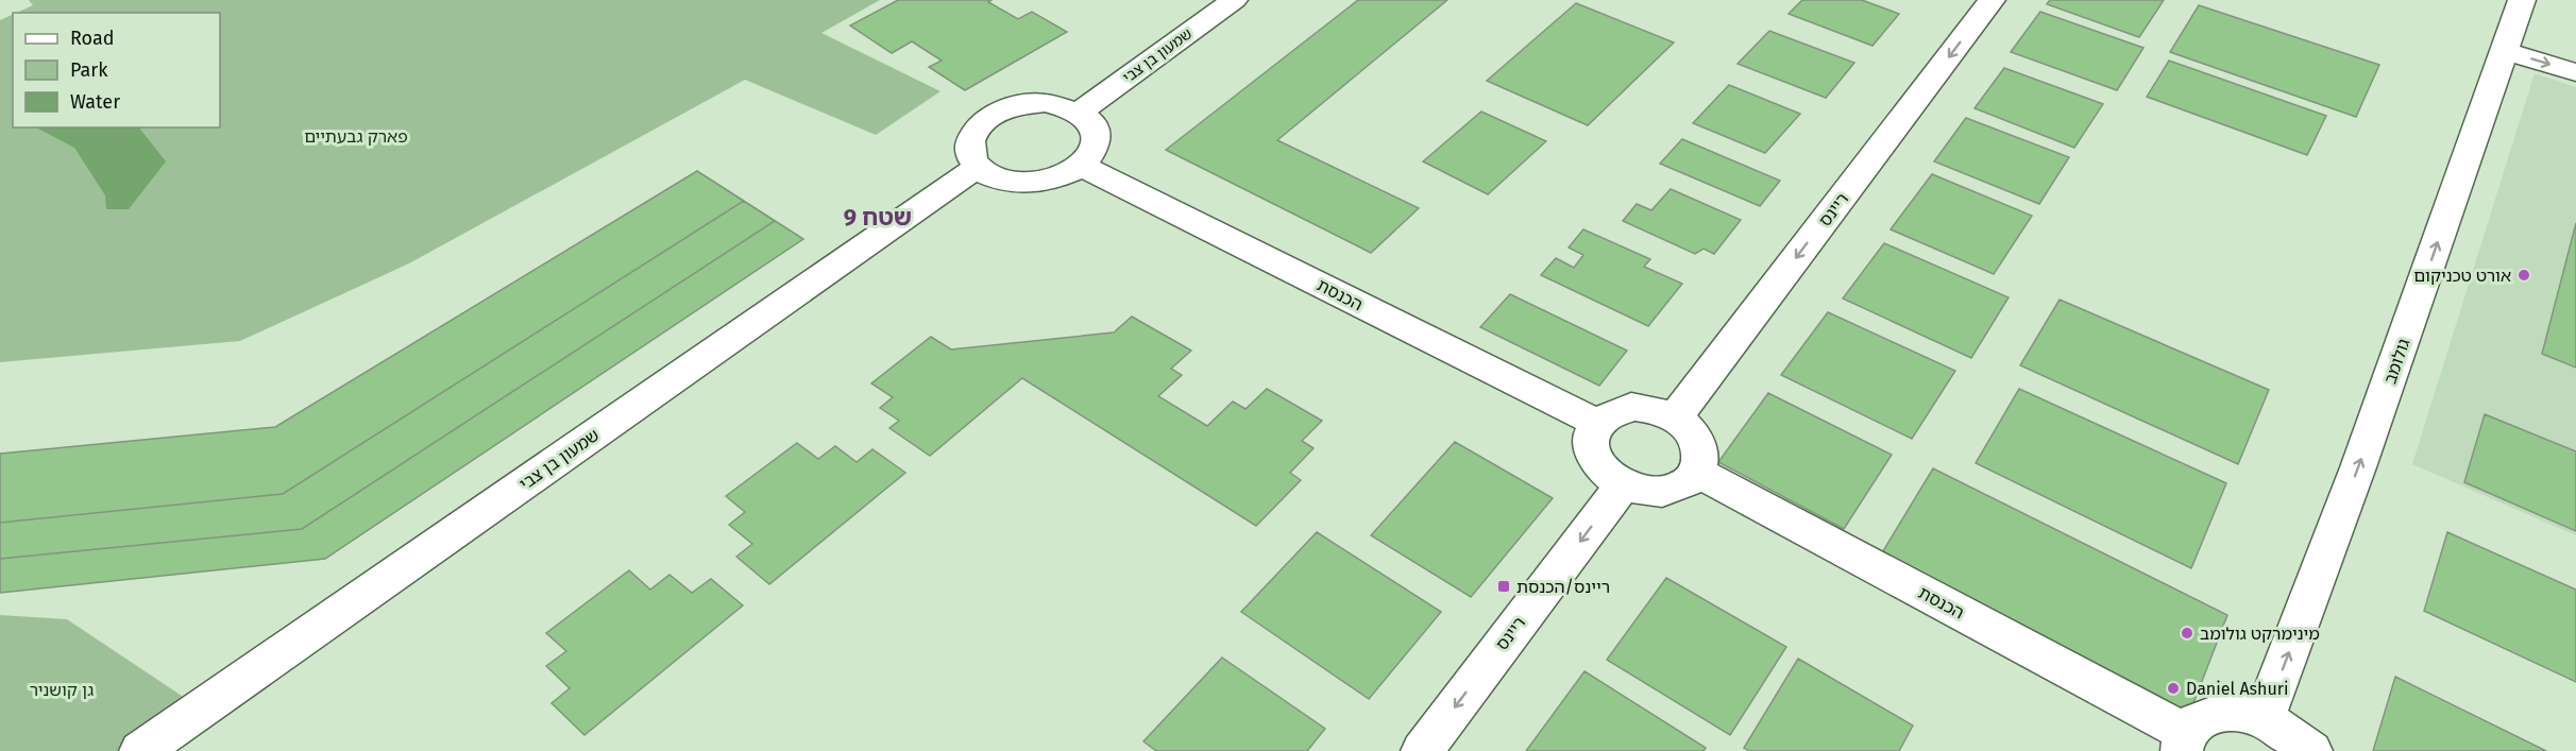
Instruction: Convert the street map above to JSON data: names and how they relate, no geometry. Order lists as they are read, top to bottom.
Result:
{
  "streets": {
    "street": [
      "שמעון בן צבי",
      "ריינס",
      "הכנסת",
      "גולומב"
    ]
  },
  "crossings": [
    ["שמעון בן צבי", "הכנסת"],
    ["ריינס", "הכנסת"]
  ],
  "one_way": ["ריינס", "גולומב"],
  "districts": ["שטח 9"],
  "parks": ["פארק גבעתיים", "גן קושניר"],
  "places": {
    "other": ["אורט טכניקום", "מינימרקט גולומב", "Daniel Ashuri"],
    "transit": ["ריינס/הכנסת"]
  },
  "legend": ["Road", "Park", "Water"]
}
